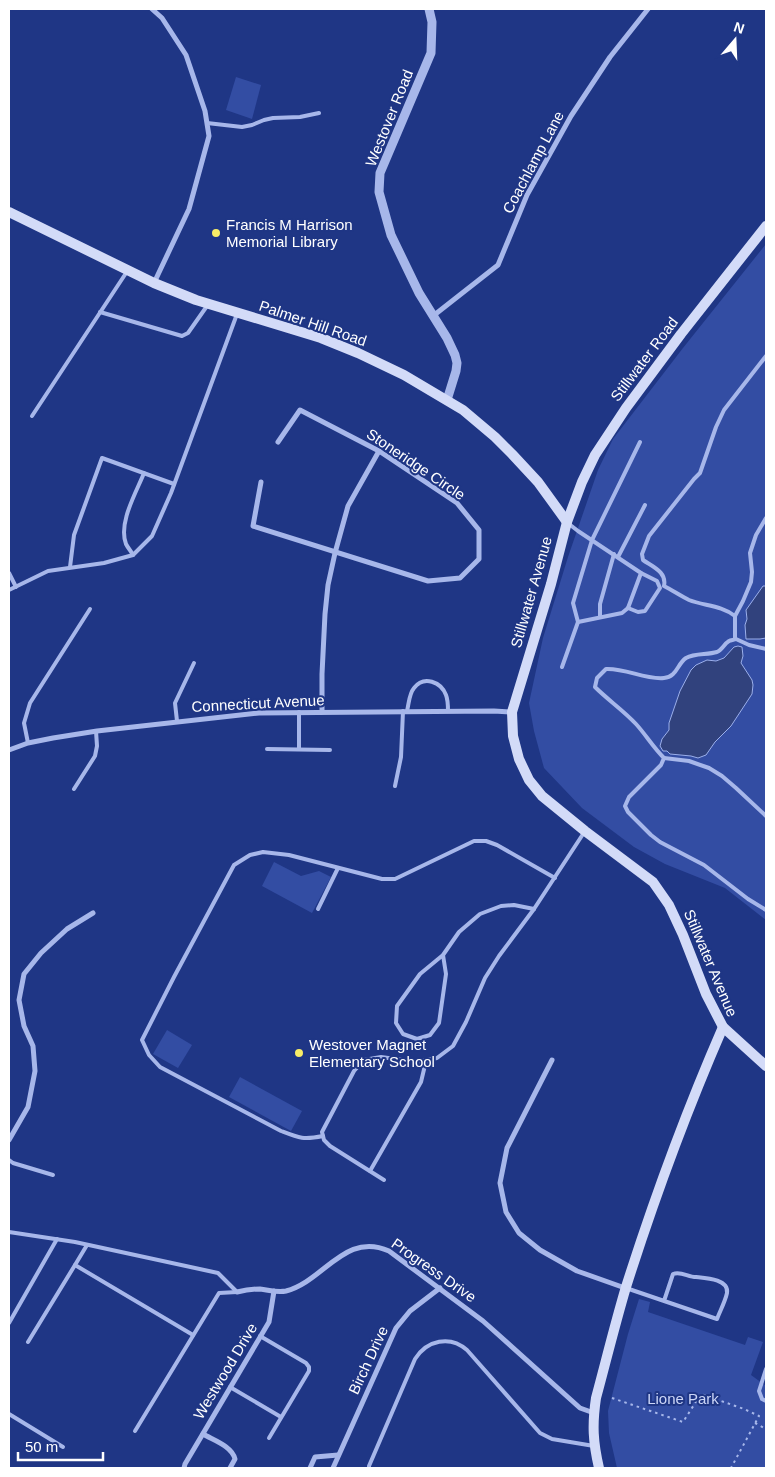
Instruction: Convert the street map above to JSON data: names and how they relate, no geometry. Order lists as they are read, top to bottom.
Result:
{
  "streets": {
    "main road": ["Palmer Hill Road", "Stillwater Road", "Stillwater Avenue"],
    "street": [
      "Westover Road",
      "Coachlamp Lane",
      "Stoneridge Circle",
      "Connecticut Avenue",
      "Progress Drive",
      "Birch Drive",
      "Westwood Drive"
    ]
  },
  "crossings": [
    ["Westover Road", "Coachlamp Lane"],
    ["Westover Road", "Palmer Hill Road"],
    ["Palmer Hill Road", "Stillwater Road"],
    ["Palmer Hill Road", "Stillwater Avenue"],
    ["Stillwater Road", "Stillwater Avenue"],
    ["Stillwater Avenue", "Connecticut Avenue"],
    ["Stillwater Avenue", "Progress Drive"],
    ["Progress Drive", "Birch Drive"],
    ["Progress Drive", "Westwood Drive"]
  ],
  "parks": ["Lione Park"],
  "places": ["Francis M Harrison Memorial Library", "Westover Magnet Elementary School"],
  "scale_bar": "50 m",
  "north": "top"
}
